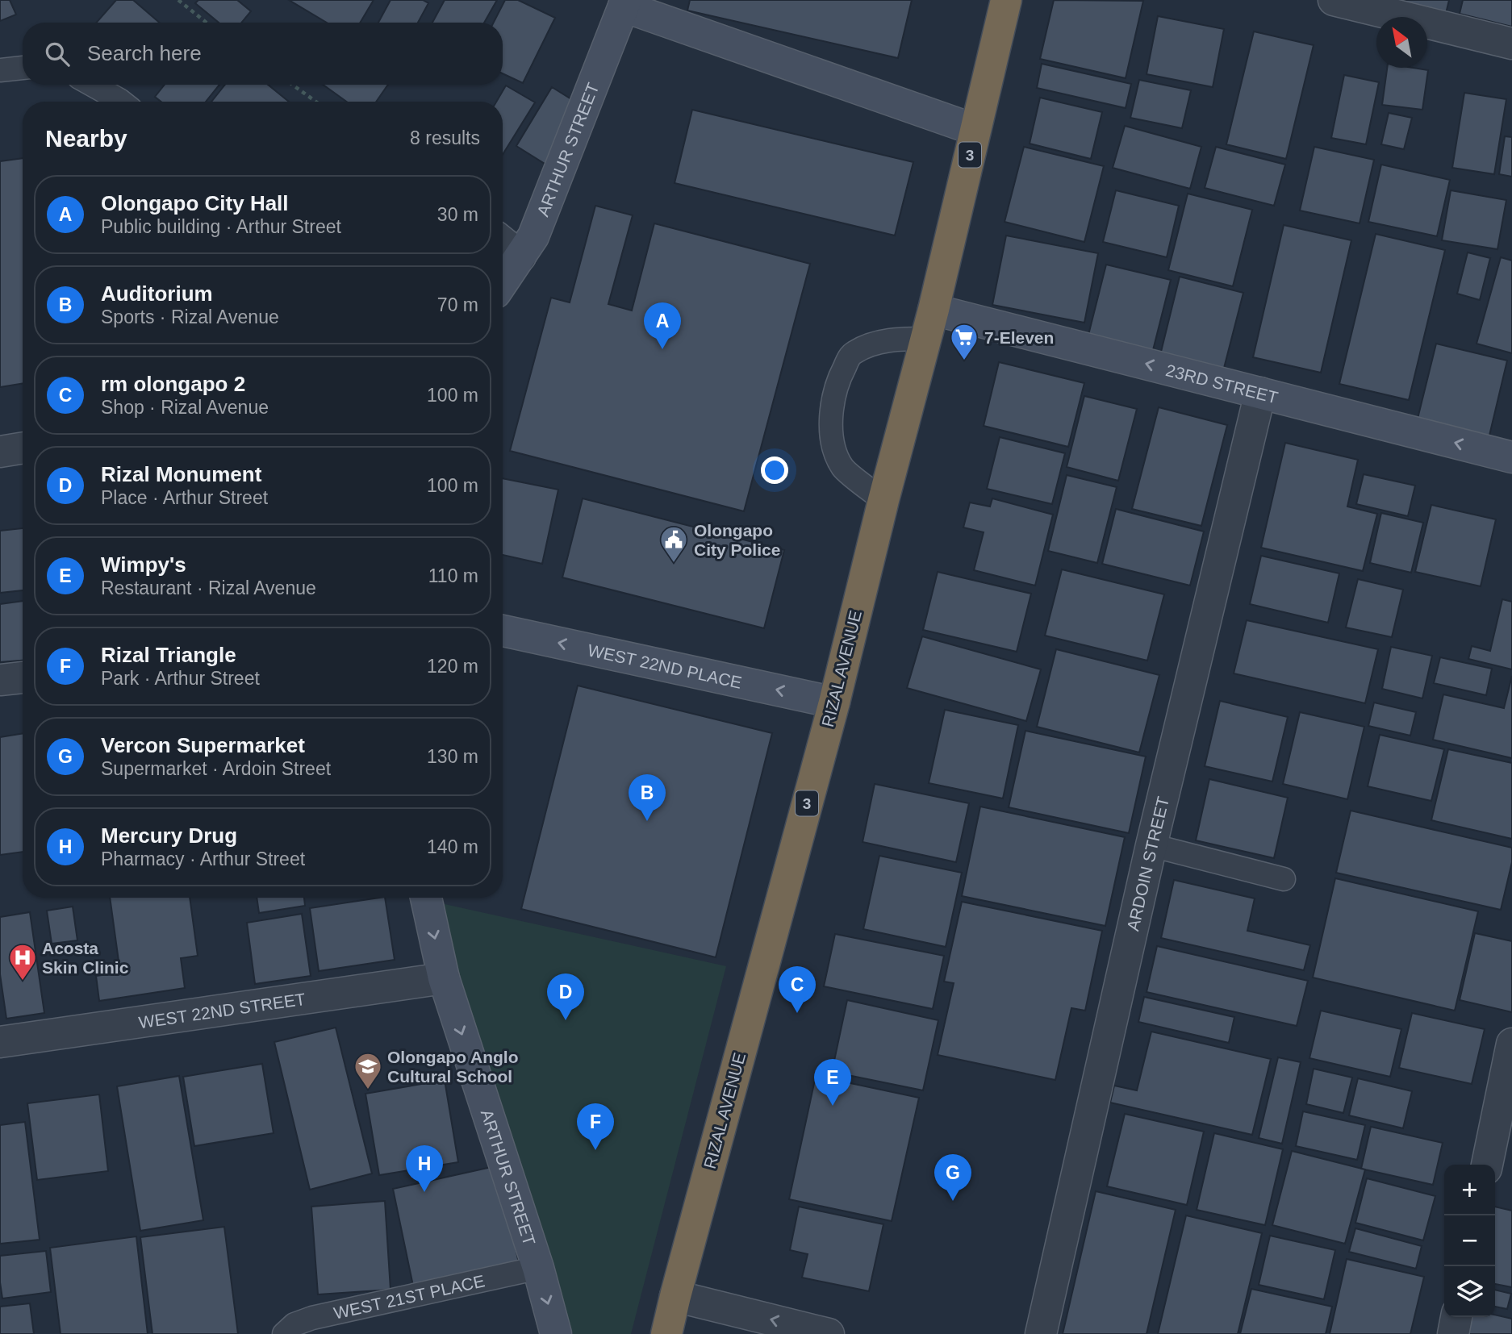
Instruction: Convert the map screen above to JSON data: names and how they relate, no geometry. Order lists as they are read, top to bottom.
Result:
{
  "streets": {
    "highway": ["3", "RIZAL AVENUE"],
    "street": [
      "ARTHUR STREET",
      "23RD STREET",
      "WEST 22ND PLACE",
      "ARDOIN STREET",
      "WEST 22ND STREET"
    ],
    "lane": ["WEST 21ST PLACE"]
  },
  "crossings": [
    ["ARTHUR STREET", "WEST 22ND STREET"],
    ["ARTHUR STREET", "WEST 21ST PLACE"],
    ["23RD STREET", "RIZAL AVENUE"],
    ["23RD STREET", "ARDOIN STREET"],
    ["WEST 22ND PLACE", "RIZAL AVENUE"]
  ],
  "one_way": ["ARTHUR STREET", "23RD STREET", "WEST 22ND PLACE"],
  "places": {
    "supermarket": ["7-Eleven"],
    "public building": ["Olongapo City Police"],
    "hospital": ["Acosta Skin Clinic"],
    "school or university": ["Olongapo Anglo Cultural School"]
  },
  "north": "top left",
  "page": {
    "search": "Search here",
    "heading": ["Nearby", "8 results"],
    "list": [
      {
        "mark": "A",
        "name": "Olongapo City Hall",
        "note": "Public building · Arthur Street",
        "value": "30 m"
      },
      {
        "mark": "B",
        "name": "Auditorium",
        "note": "Sports · Rizal Avenue",
        "value": "70 m"
      },
      {
        "mark": "C",
        "name": "rm olongapo 2",
        "note": "Shop · Rizal Avenue",
        "value": "100 m"
      },
      {
        "mark": "D",
        "name": "Rizal Monument",
        "note": "Place · Arthur Street",
        "value": "100 m"
      },
      {
        "mark": "E",
        "name": "Wimpy's",
        "note": "Restaurant · Rizal Avenue",
        "value": "110 m"
      },
      {
        "mark": "F",
        "name": "Rizal Triangle",
        "note": "Park · Arthur Street",
        "value": "120 m"
      },
      {
        "mark": "G",
        "name": "Vercon Supermarket",
        "note": "Supermarket · Ardoin Street",
        "value": "130 m"
      },
      {
        "mark": "H",
        "name": "Mercury Drug",
        "note": "Pharmacy · Arthur Street",
        "value": "140 m"
      }
    ],
    "pins": [
      "A",
      "B",
      "C",
      "D",
      "E",
      "F",
      "H",
      "G"
    ],
    "map_buttons": ["+", "−"]
  }
}
